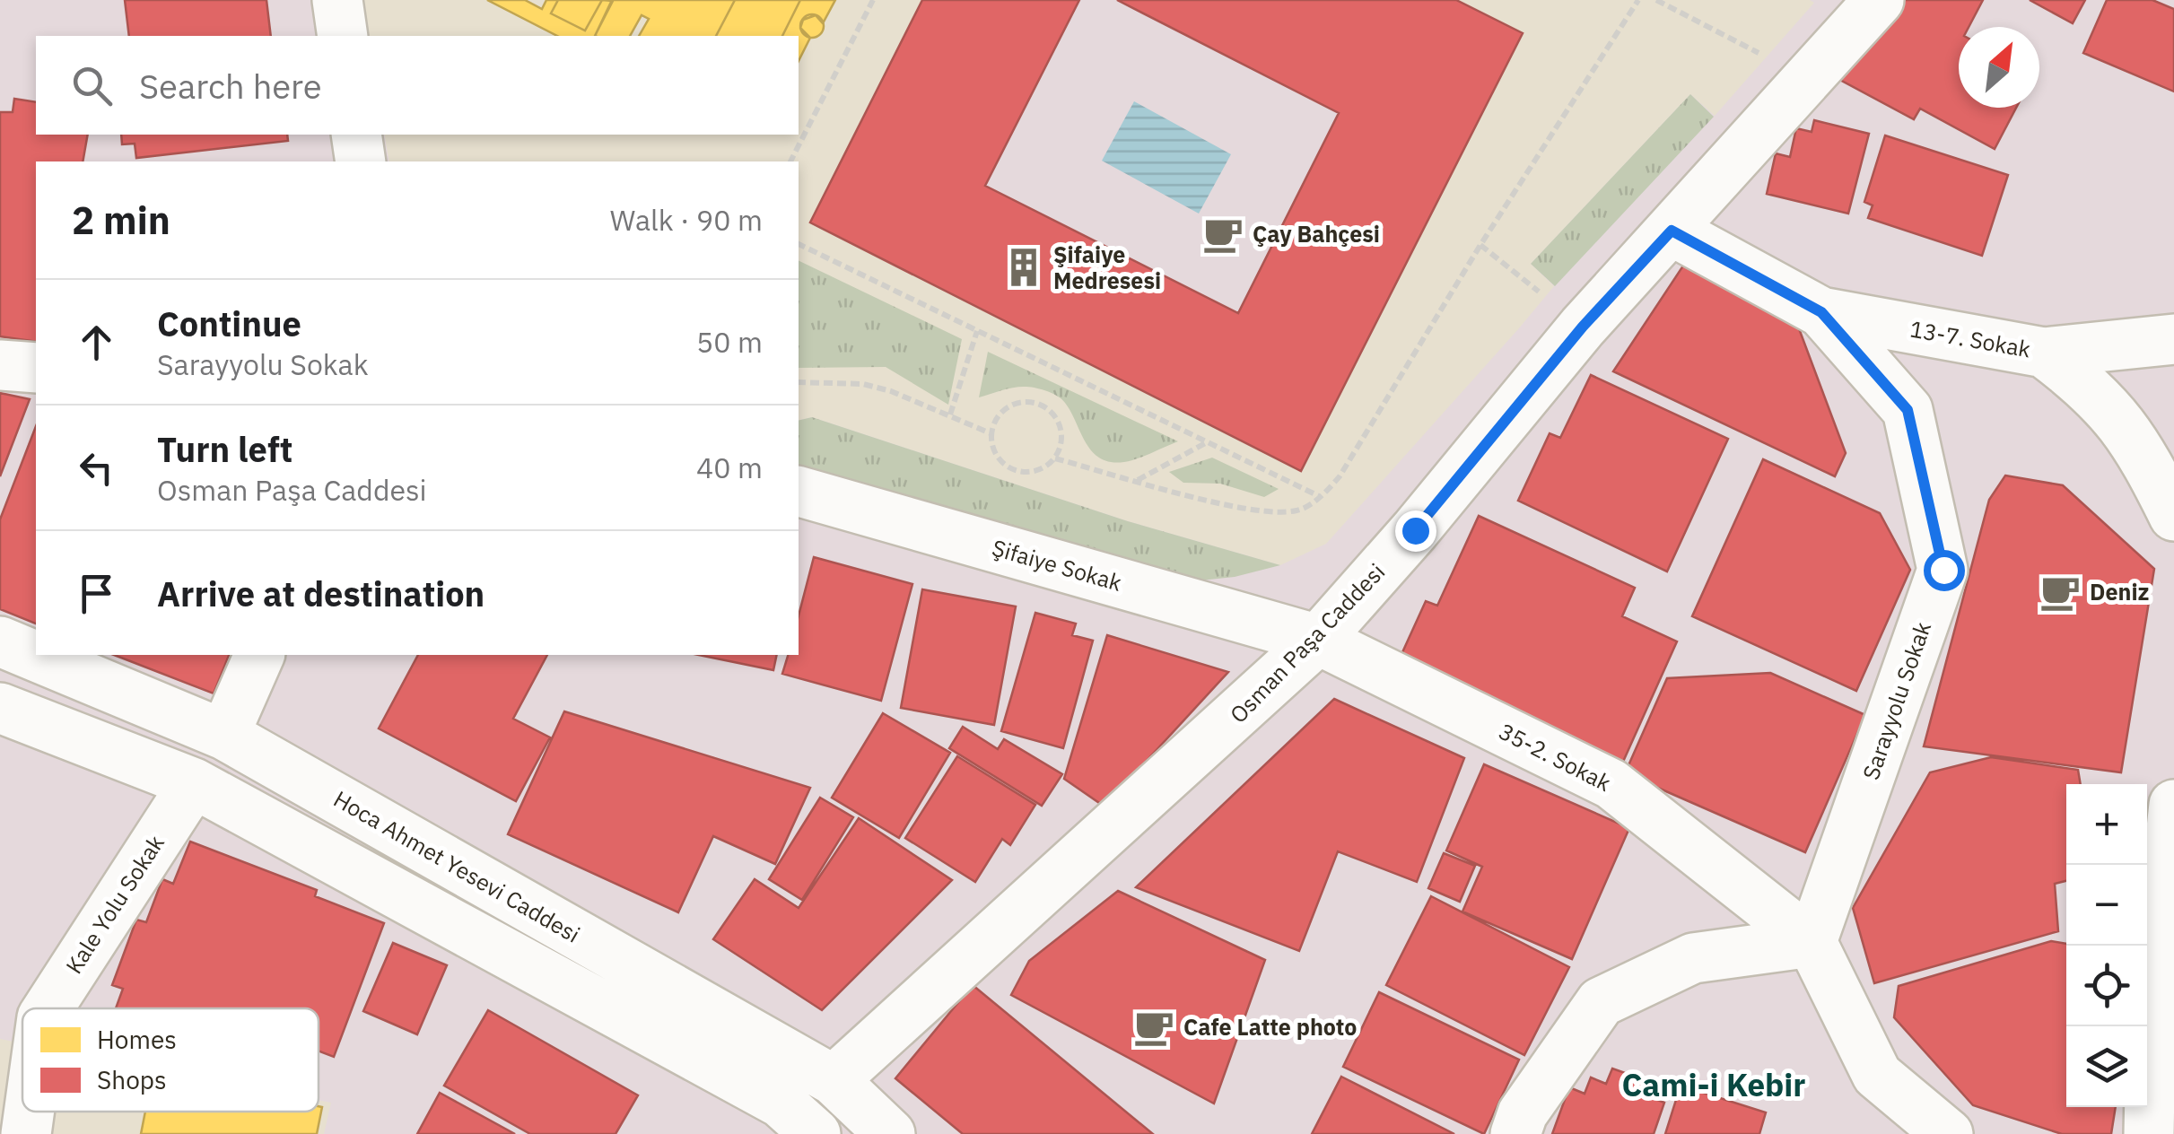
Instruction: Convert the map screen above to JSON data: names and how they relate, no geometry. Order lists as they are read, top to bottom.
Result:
{
  "streets": {
    "street": [
      "13-7. Sokak",
      "Şifaiye Sokak",
      "Osman Paşa Caddesi",
      "Sarayyolu Sokak",
      "35-2. Sokak",
      "Hoca Ahmet Yesevi Caddesi",
      "Kale Yolu Sokak"
    ]
  },
  "crossings": [
    ["13-7. Sokak", "Sarayyolu Sokak"],
    ["Şifaiye Sokak", "Osman Paşa Caddesi"],
    ["Şifaiye Sokak", "35-2. Sokak"],
    ["Osman Paşa Caddesi", "Sarayyolu Sokak"],
    ["Osman Paşa Caddesi", "35-2. Sokak"],
    ["Osman Paşa Caddesi", "Hoca Ahmet Yesevi Caddesi"],
    ["Sarayyolu Sokak", "35-2. Sokak"]
  ],
  "districts": ["Cami-i Kebir"],
  "places": {
    "cafe": ["Çay Bahçesi", "Deniz", "Cafe Latte photo"],
    "building": ["Şifaiye Medresesi"]
  },
  "legend": ["Homes", "Shops"],
  "north": "top right",
  "page": {
    "search": "Search here",
    "heading": ["2 min", "Walk · 90 m"],
    "list": [
      ["Continue", "Sarayyolu Sokak", "50 m"],
      ["Turn left", "Osman Paşa Caddesi", "40 m"],
      "Arrive at destination"
    ],
    "map_buttons": ["+", "−"]
  }
}
